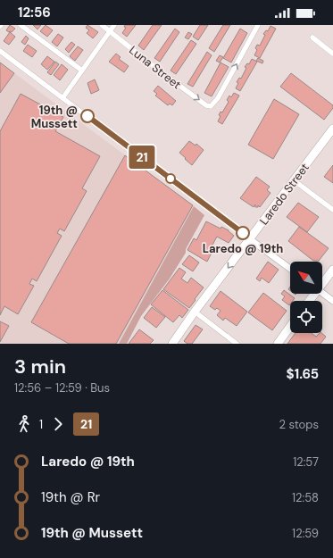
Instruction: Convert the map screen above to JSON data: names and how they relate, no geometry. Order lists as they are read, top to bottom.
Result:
{
  "streets": {
    "main road": ["Laredo Street"],
    "street": ["Luna Street"]
  },
  "places": ["19th @ Mussett", "Laredo @ 19th"],
  "lines": ["bus line 21"],
  "north": "top left",
  "page": {
    "status": "12:56",
    "on_map": "21",
    "heading": ["3 min", "12:56 – 12:59 · Bus", "$1.65"],
    "legs": ["1", "21", "2 stops"],
    "list": [
      {
        "name": "Laredo @ 19th",
        "value": "12:57"
      },
      {
        "name": "19th @ Rr",
        "value": "12:58"
      },
      {
        "name": "19th @ Mussett",
        "value": "12:59"
      }
    ]
  }
}
